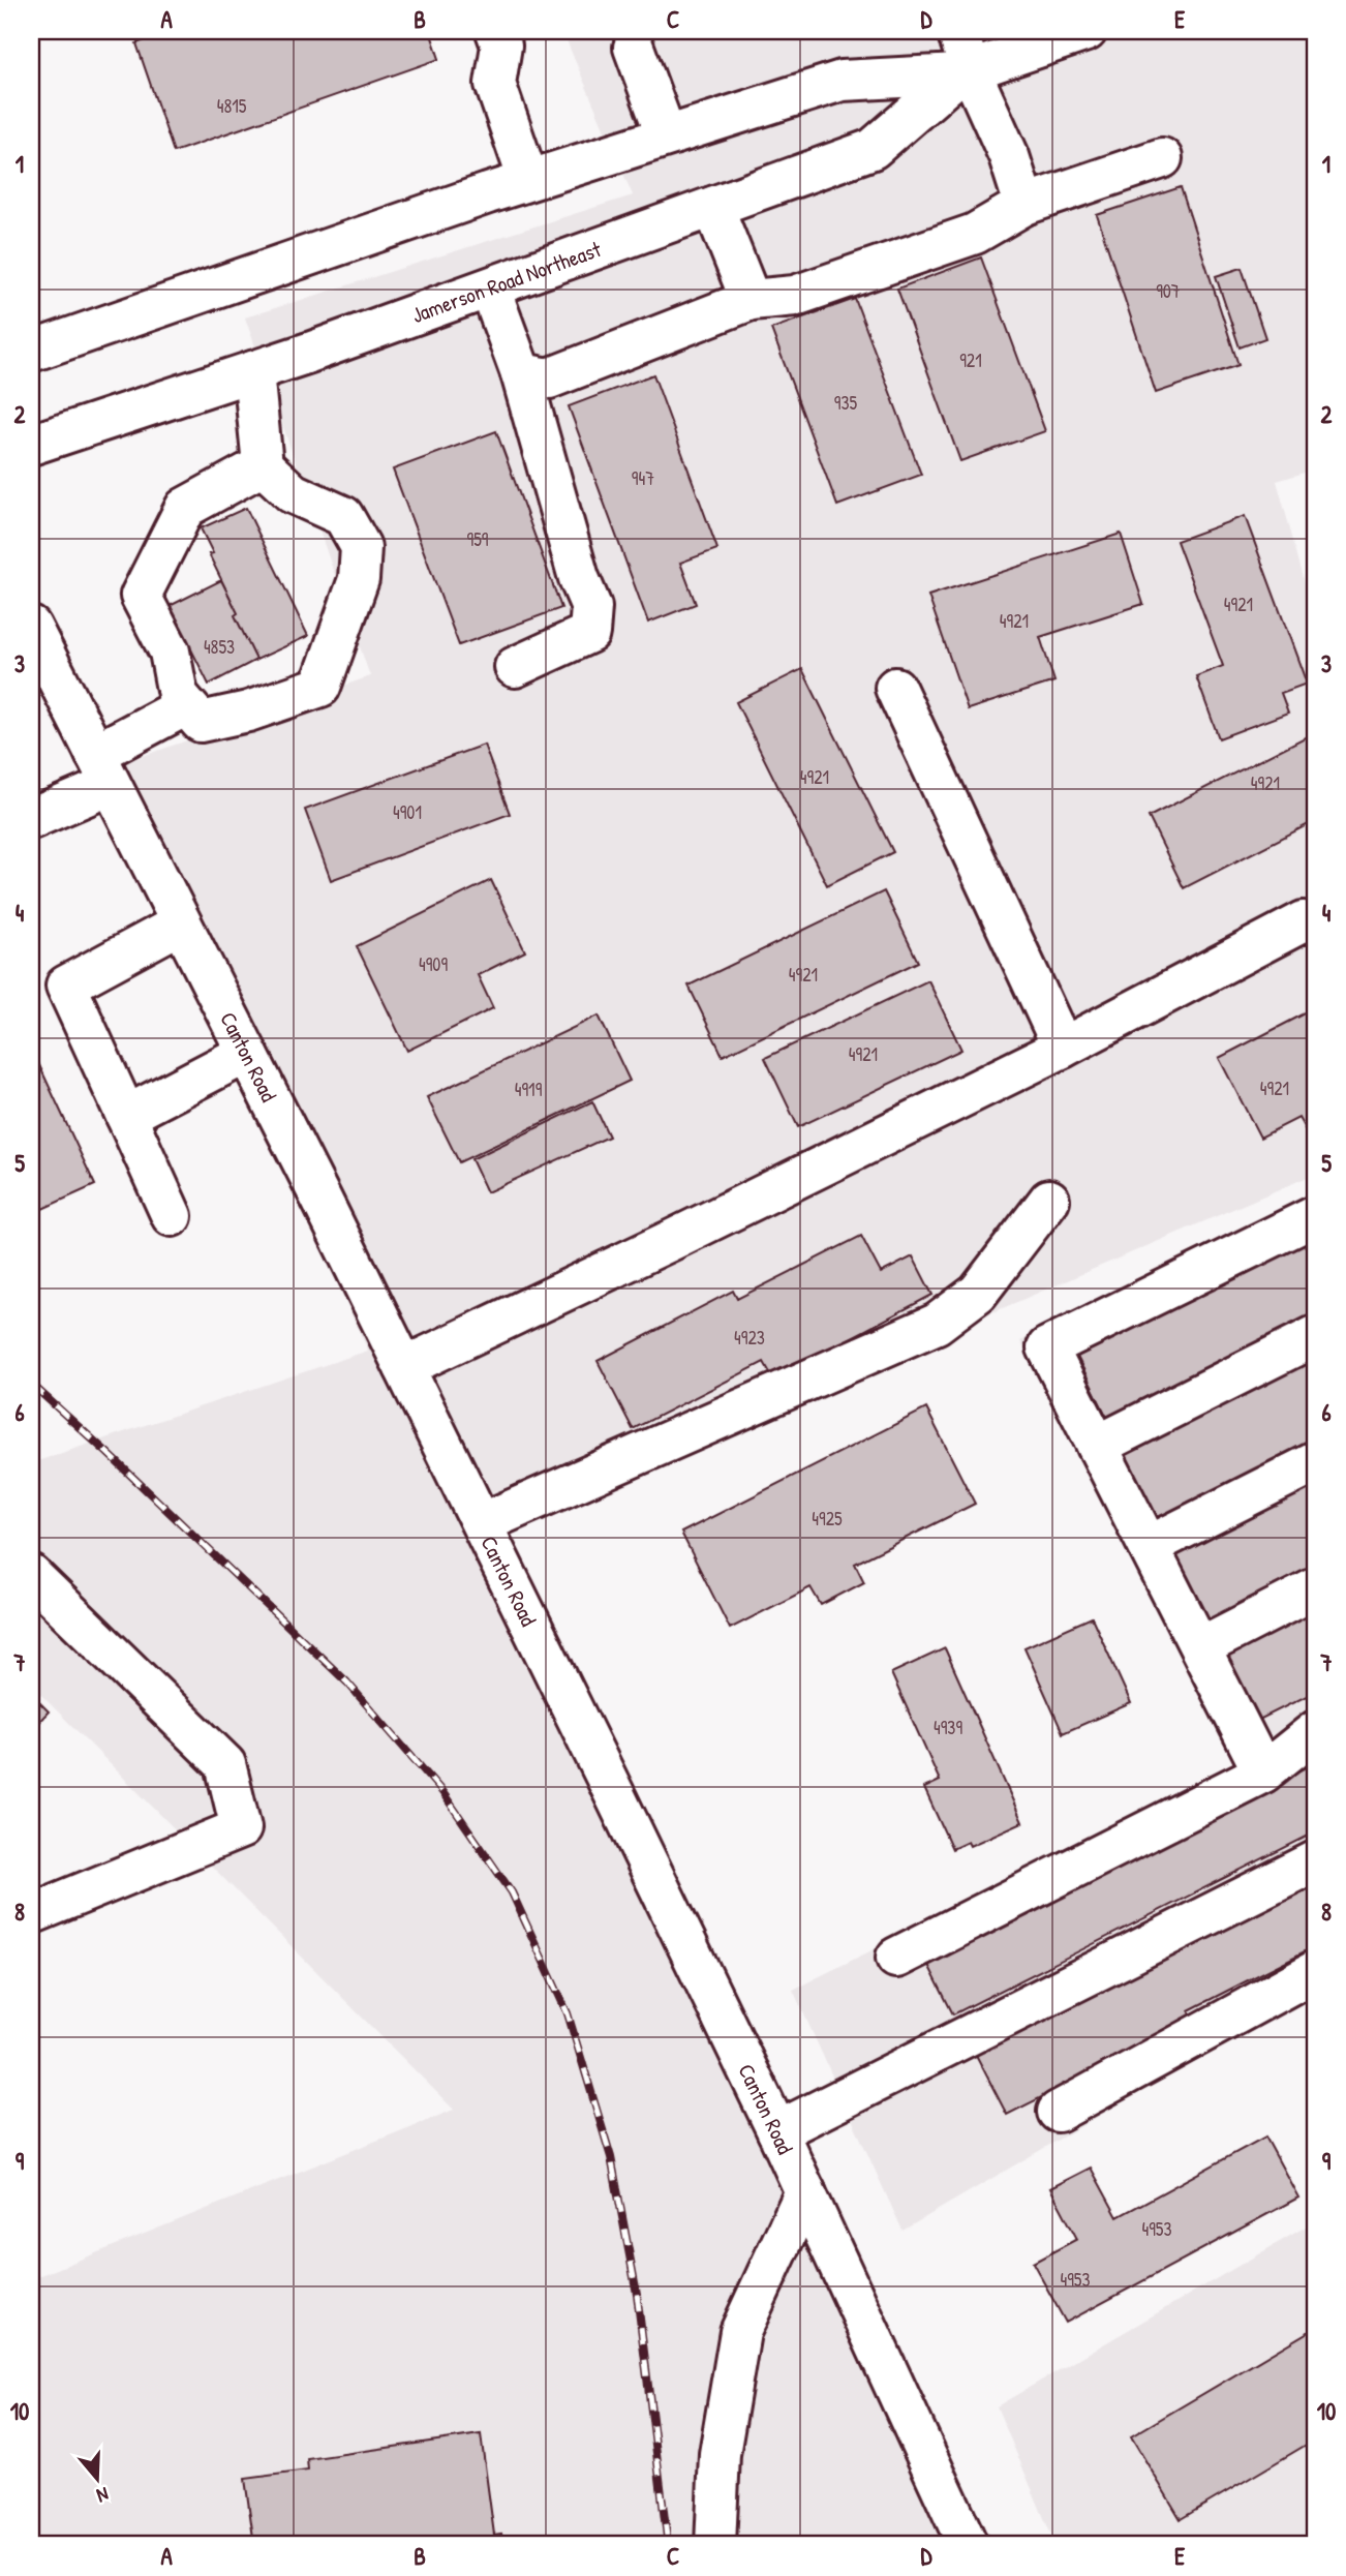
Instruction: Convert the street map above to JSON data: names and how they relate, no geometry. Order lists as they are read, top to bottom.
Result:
{
  "streets": {
    "street": ["Jamerson Road Northeast", "Canton Road"]
  },
  "house_numbers": [
    "4815",
    "907",
    "921",
    "935",
    "947",
    "959",
    "4921",
    "4921",
    "4853",
    "4921",
    "4921",
    "4901",
    "4909",
    "4921",
    "4921",
    "4921",
    "4919",
    "4923",
    "4925",
    "4939",
    "4953",
    "4953"
  ],
  "north": "bottom",
  "grid": {
    "columns": [
      "A",
      "B",
      "C",
      "D",
      "E"
    ],
    "rows": [
      "1",
      "2",
      "3",
      "4",
      "5",
      "6",
      "7",
      "8",
      "9",
      "10"
    ]
  }
}
